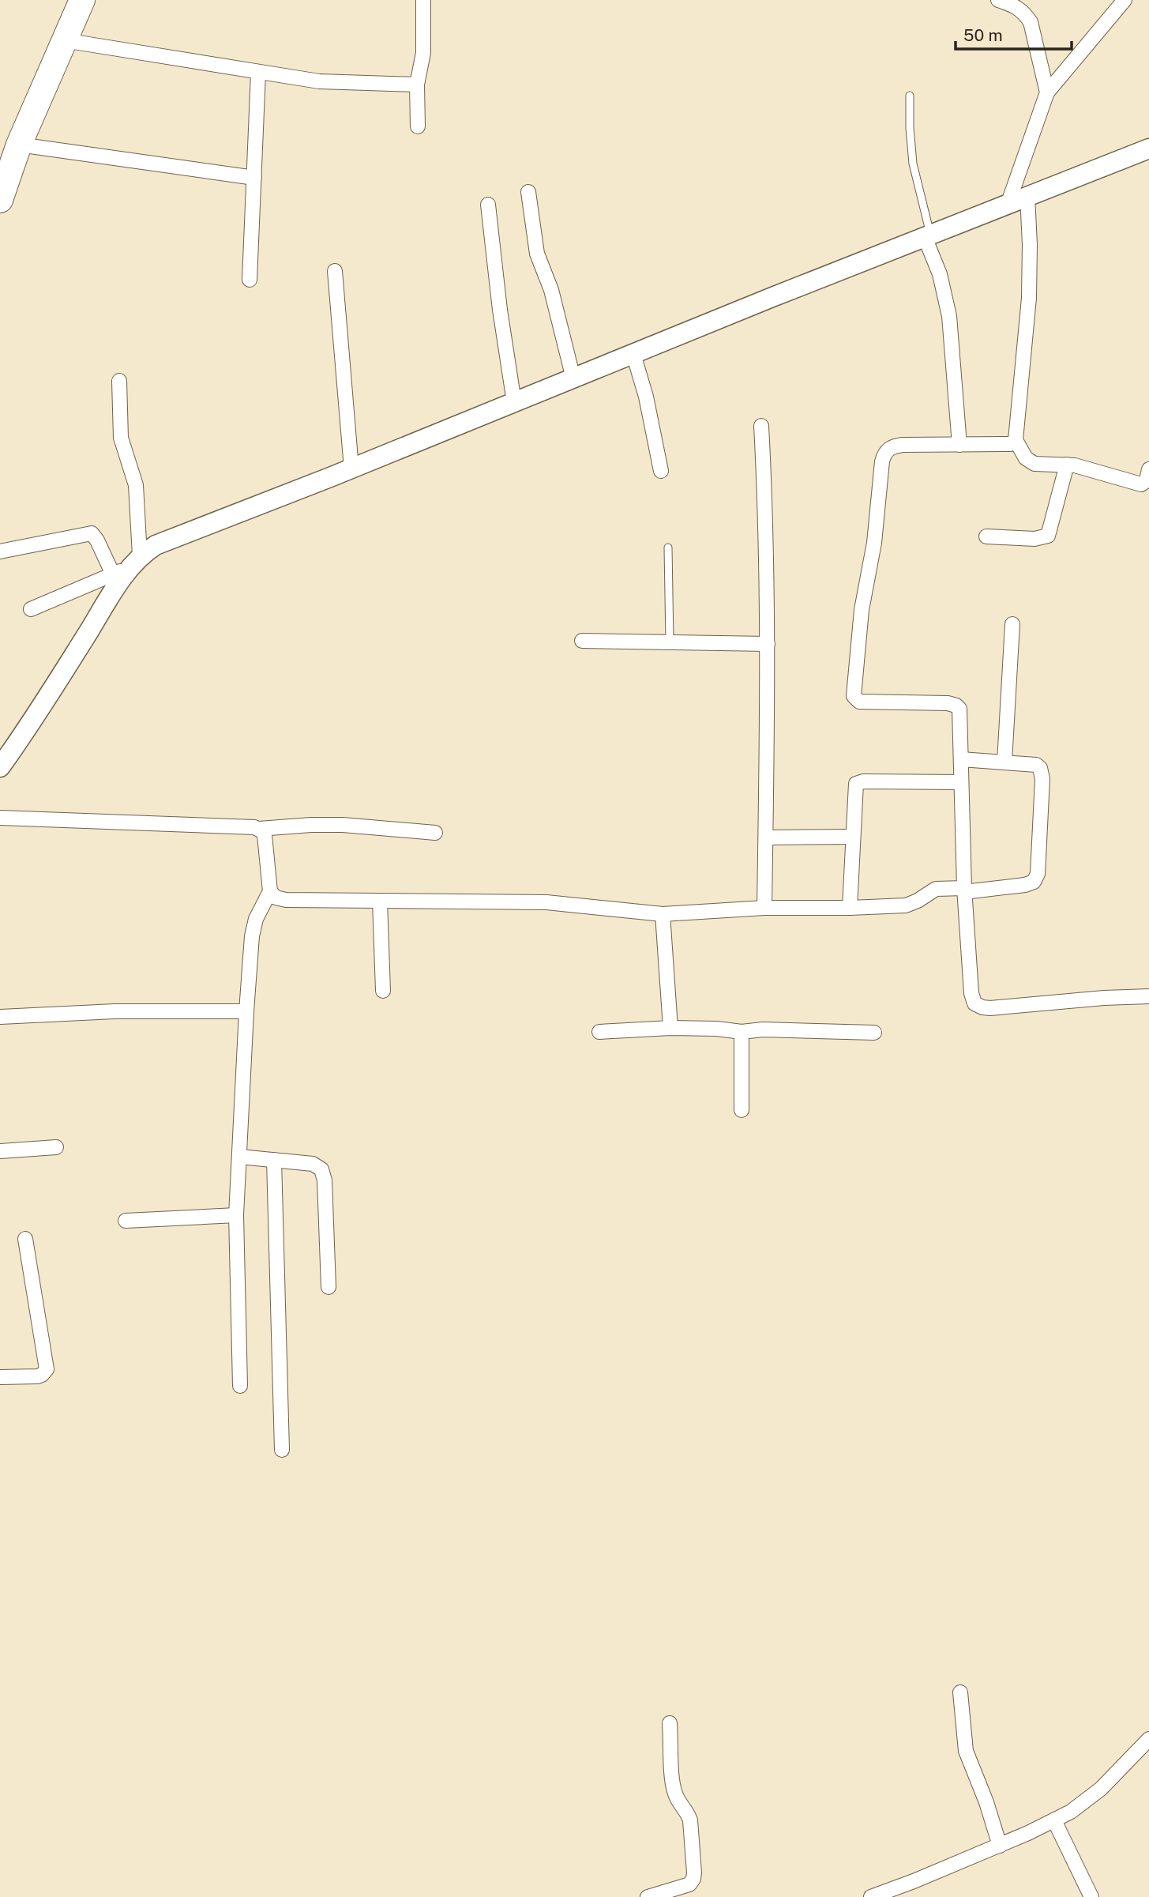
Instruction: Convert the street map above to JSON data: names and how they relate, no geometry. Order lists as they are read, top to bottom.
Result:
{
  "scale_bar": "50 m"
}
